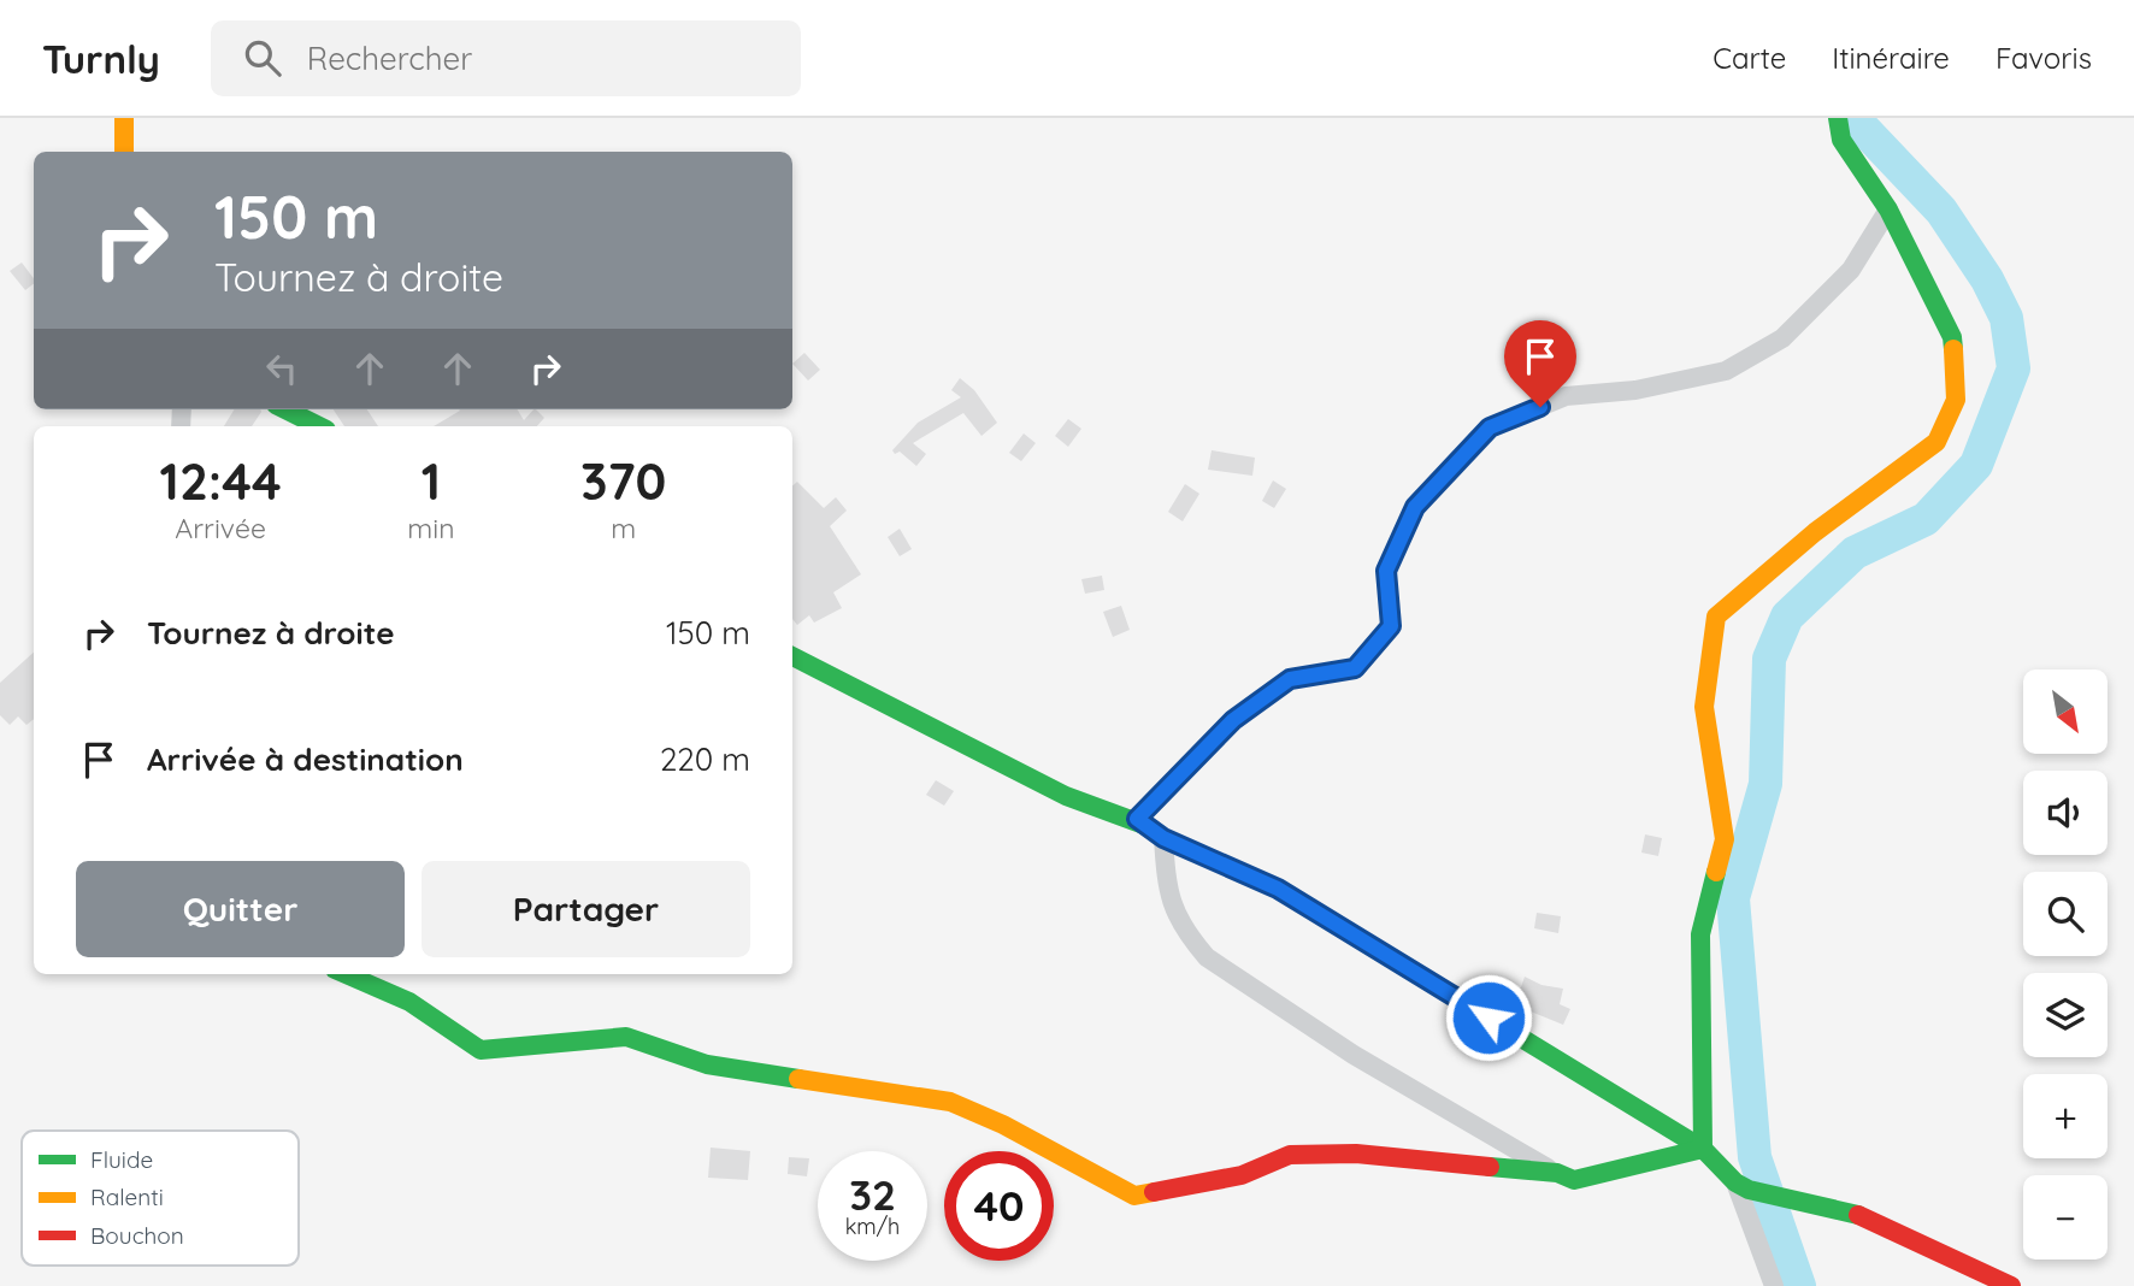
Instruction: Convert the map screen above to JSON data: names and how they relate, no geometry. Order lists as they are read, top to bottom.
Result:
{
  "legend": ["Fluide", "Ralenti", "Bouchon"],
  "north": "bottom right",
  "page": {
    "header": "Turnly",
    "search": "Rechercher",
    "nav": ["Carte", "Itinéraire", "Favoris"],
    "turn": ["150 m", "Tournez à droite"],
    "eta": [
      "12:44",
      "Arrivée",
      "1",
      "min",
      "370",
      "m"
    ],
    "list": [
      {
        "name": "Tournez à droite",
        "value": "150 m"
      },
      {
        "name": "Arrivée à destination",
        "value": "220 m"
      }
    ],
    "map_buttons": ["+", "−"],
    "buttons": ["Quitter", "Partager"],
    "speed": "32 km/h",
    "limit": "40"
  }
}
